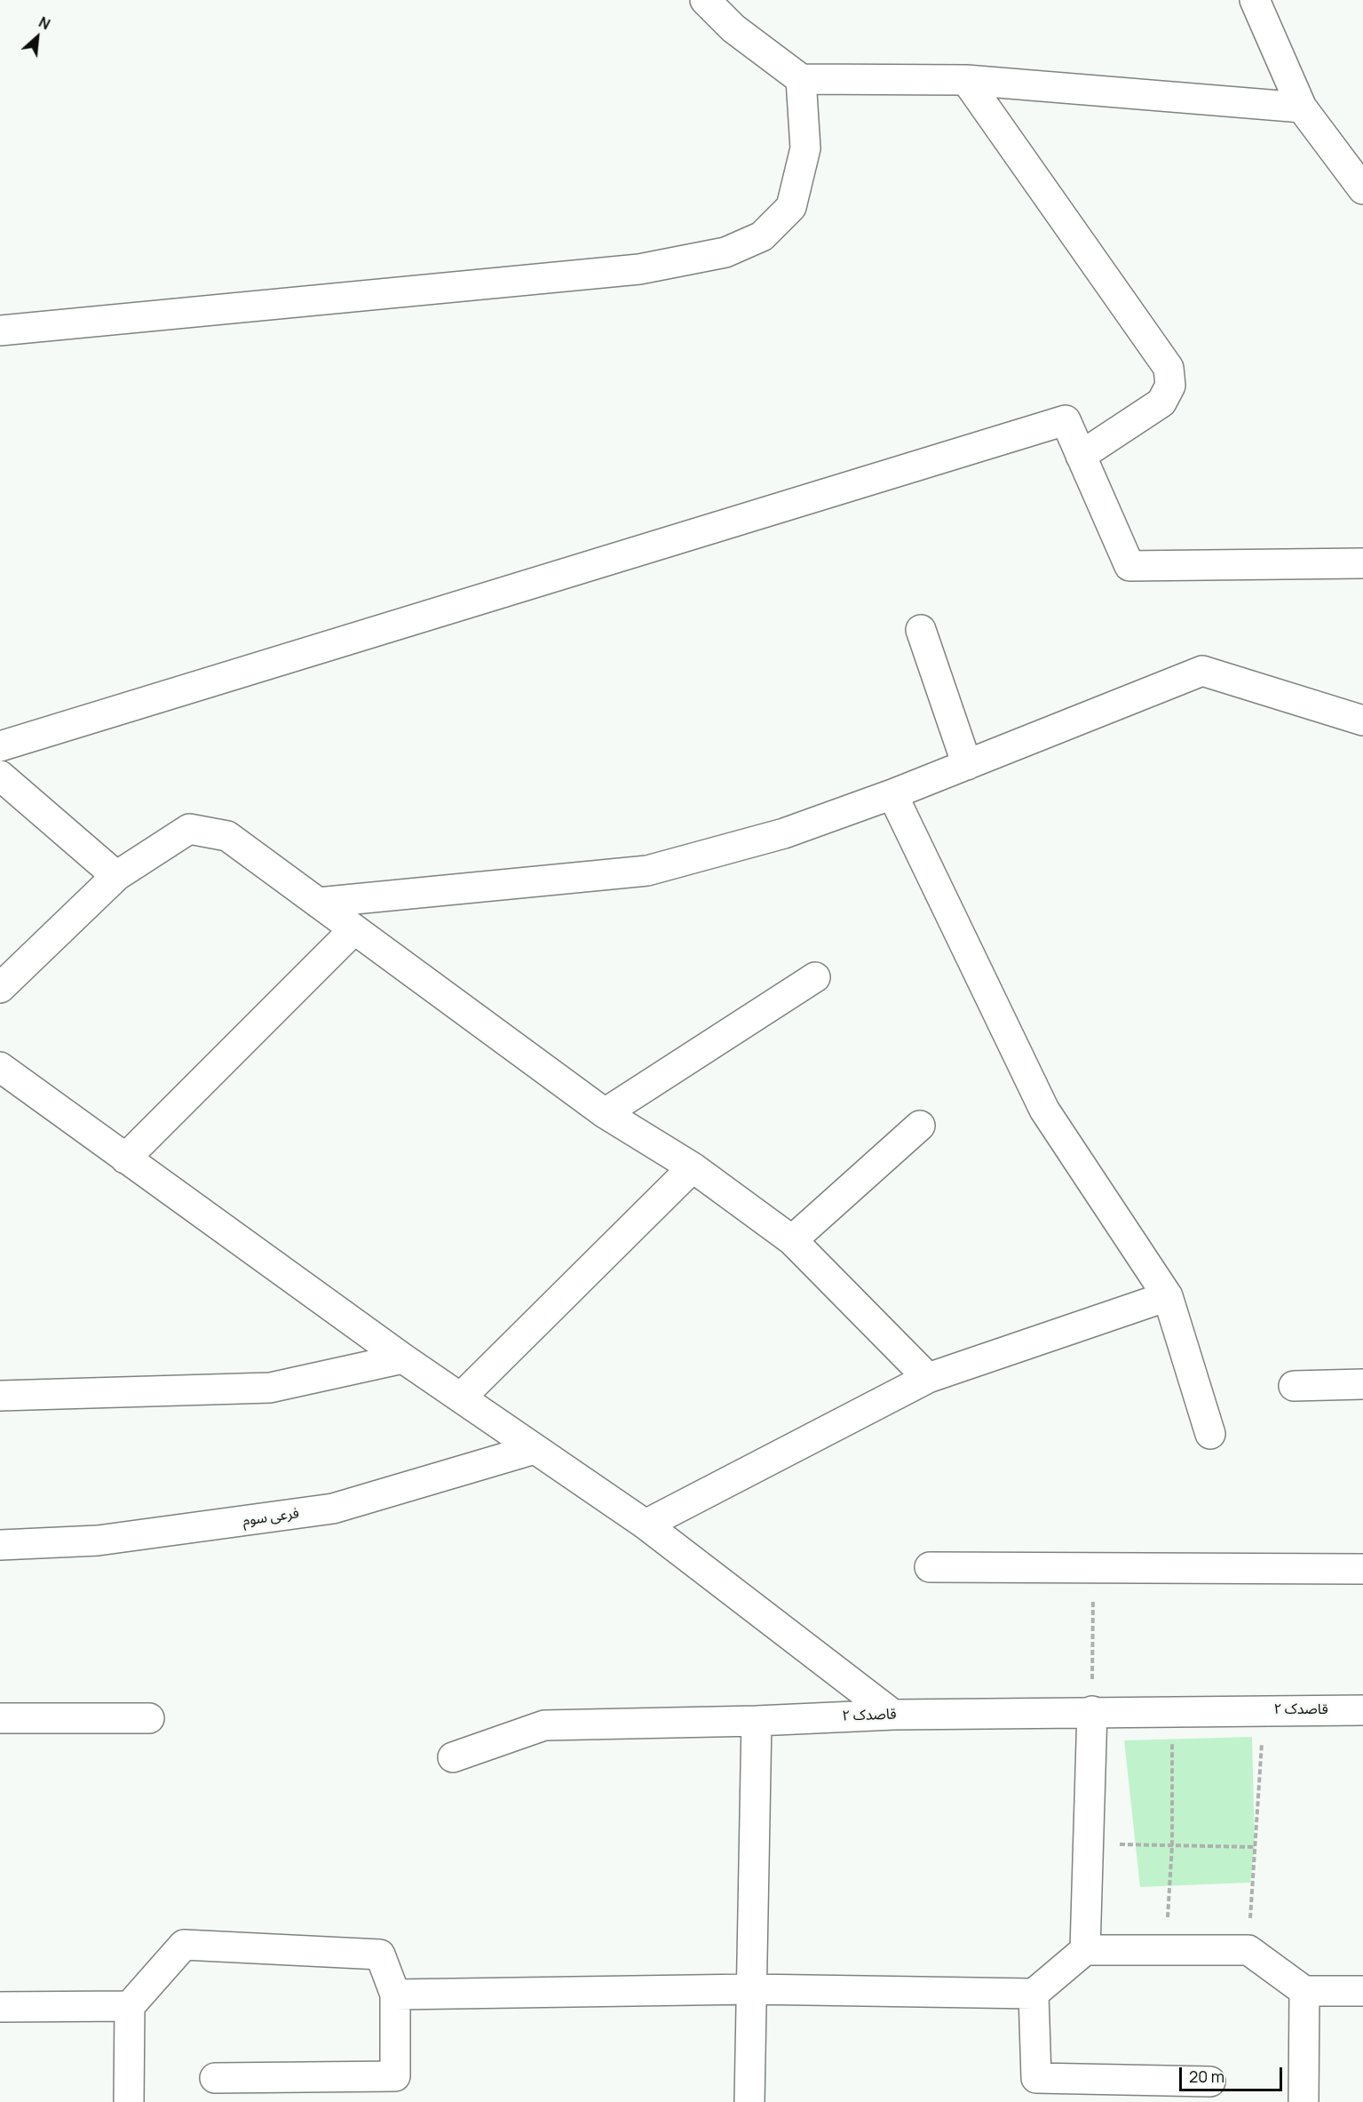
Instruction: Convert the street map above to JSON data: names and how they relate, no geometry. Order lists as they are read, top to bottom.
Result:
{
  "streets": {
    "street": ["فرعی سوم", "قاصدک ۲"]
  },
  "scale_bar": "20 m",
  "north": "top right"
}
